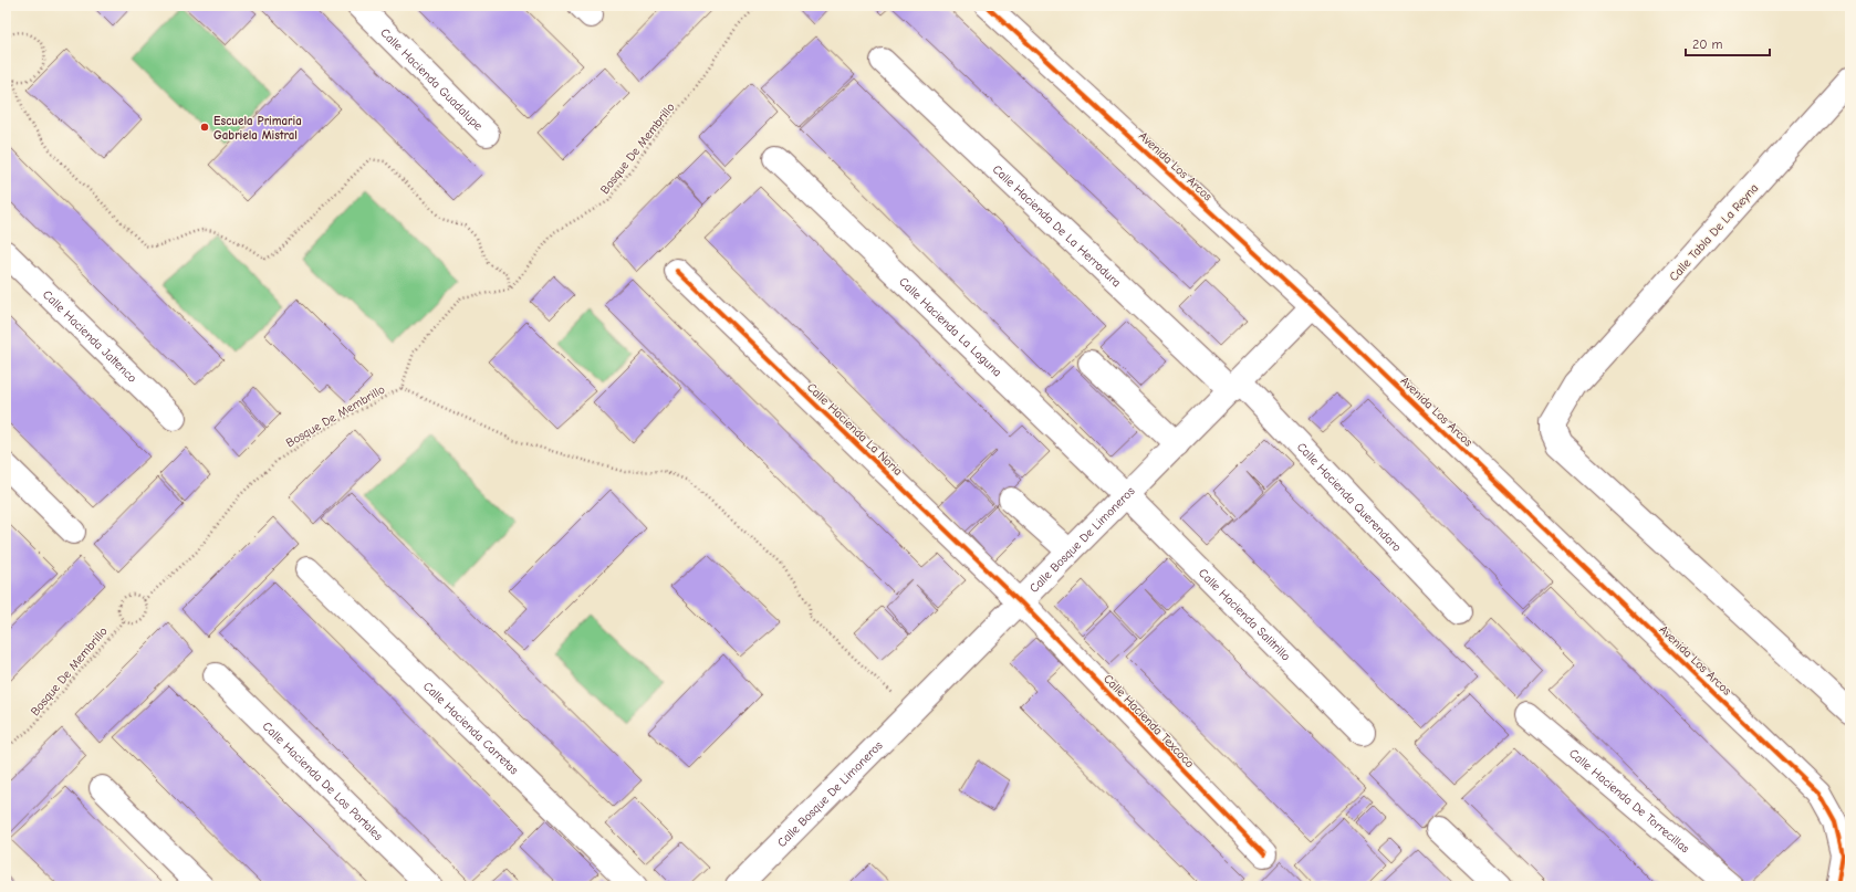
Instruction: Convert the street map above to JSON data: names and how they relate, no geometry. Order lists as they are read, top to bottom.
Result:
{
  "streets": {
    "street": [
      "Calle Hacienda Guadalupe",
      "Avenida Los Arcos",
      "Calle Hacienda De La Herradura",
      "Calle Tabla De La Reyna",
      "Calle Hacienda La Laguna",
      "Calle Hacienda Jaltenco",
      "Calle Hacienda La Noria",
      "Calle Hacienda Querendaro",
      "Calle Bosque De Limoneros",
      "Calle Hacienda Salitrillo",
      "Calle Hacienda Texcoco",
      "Calle Hacienda Carretas",
      "Calle Hacienda De Los Portales",
      "Calle Hacienda De Torrecillas"
    ],
    "path": ["Bosque De Membrillo"]
  },
  "crossings": [
    ["Avenida Los Arcos", "Calle Bosque De Limoneros"],
    ["Calle Hacienda De La Herradura", "Calle Hacienda Querendaro"],
    ["Calle Hacienda De La Herradura", "Calle Bosque De Limoneros"],
    ["Calle Hacienda La Laguna", "Calle Bosque De Limoneros"],
    ["Calle Hacienda La Laguna", "Calle Hacienda Salitrillo"],
    ["Calle Hacienda La Noria", "Calle Bosque De Limoneros"],
    ["Calle Hacienda La Noria", "Calle Hacienda Texcoco"],
    ["Calle Hacienda Querendaro", "Calle Bosque De Limoneros"],
    ["Calle Bosque De Limoneros", "Calle Hacienda Salitrillo"],
    ["Calle Bosque De Limoneros", "Calle Hacienda Texcoco"]
  ],
  "places": ["Escuela Primaria Gabriela Mistral"],
  "scale_bar": "20 m"
}
